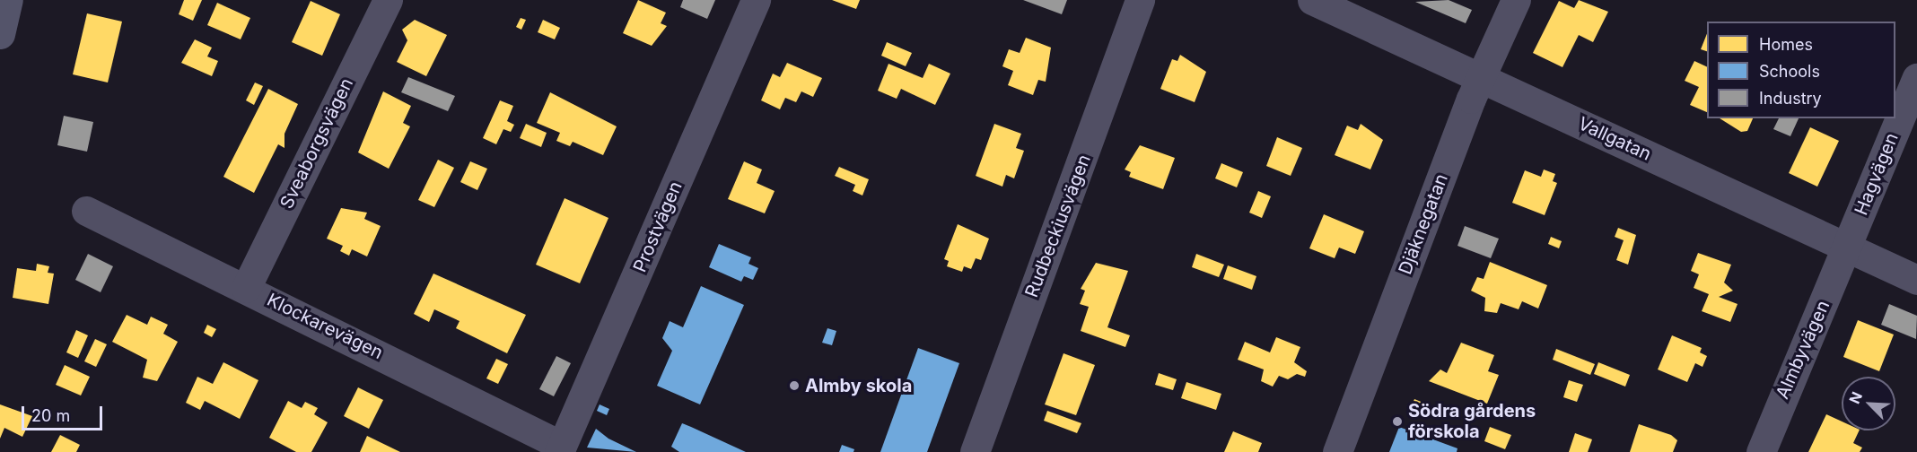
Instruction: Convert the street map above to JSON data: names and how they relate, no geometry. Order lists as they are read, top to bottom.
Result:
{
  "streets": {
    "street": [
      "Vallgatan",
      "Sveaborgsvägen",
      "Hagvägen",
      "Djäknegatan",
      "Rudbeckiusvägen",
      "Prostvägen",
      "Klockarevägen",
      "Almbyvägen"
    ]
  },
  "crossings": [
    ["Vallgatan", "Hagvägen"],
    ["Vallgatan", "Djäknegatan"],
    ["Vallgatan", "Almbyvägen"],
    ["Sveaborgsvägen", "Klockarevägen"],
    ["Hagvägen", "Almbyvägen"],
    ["Prostvägen", "Klockarevägen"]
  ],
  "places": ["Almby skola", "Södra gårdens förskola"],
  "legend": ["Homes", "Schools", "Industry"],
  "scale_bar": "20 m",
  "north": "top left"
}
